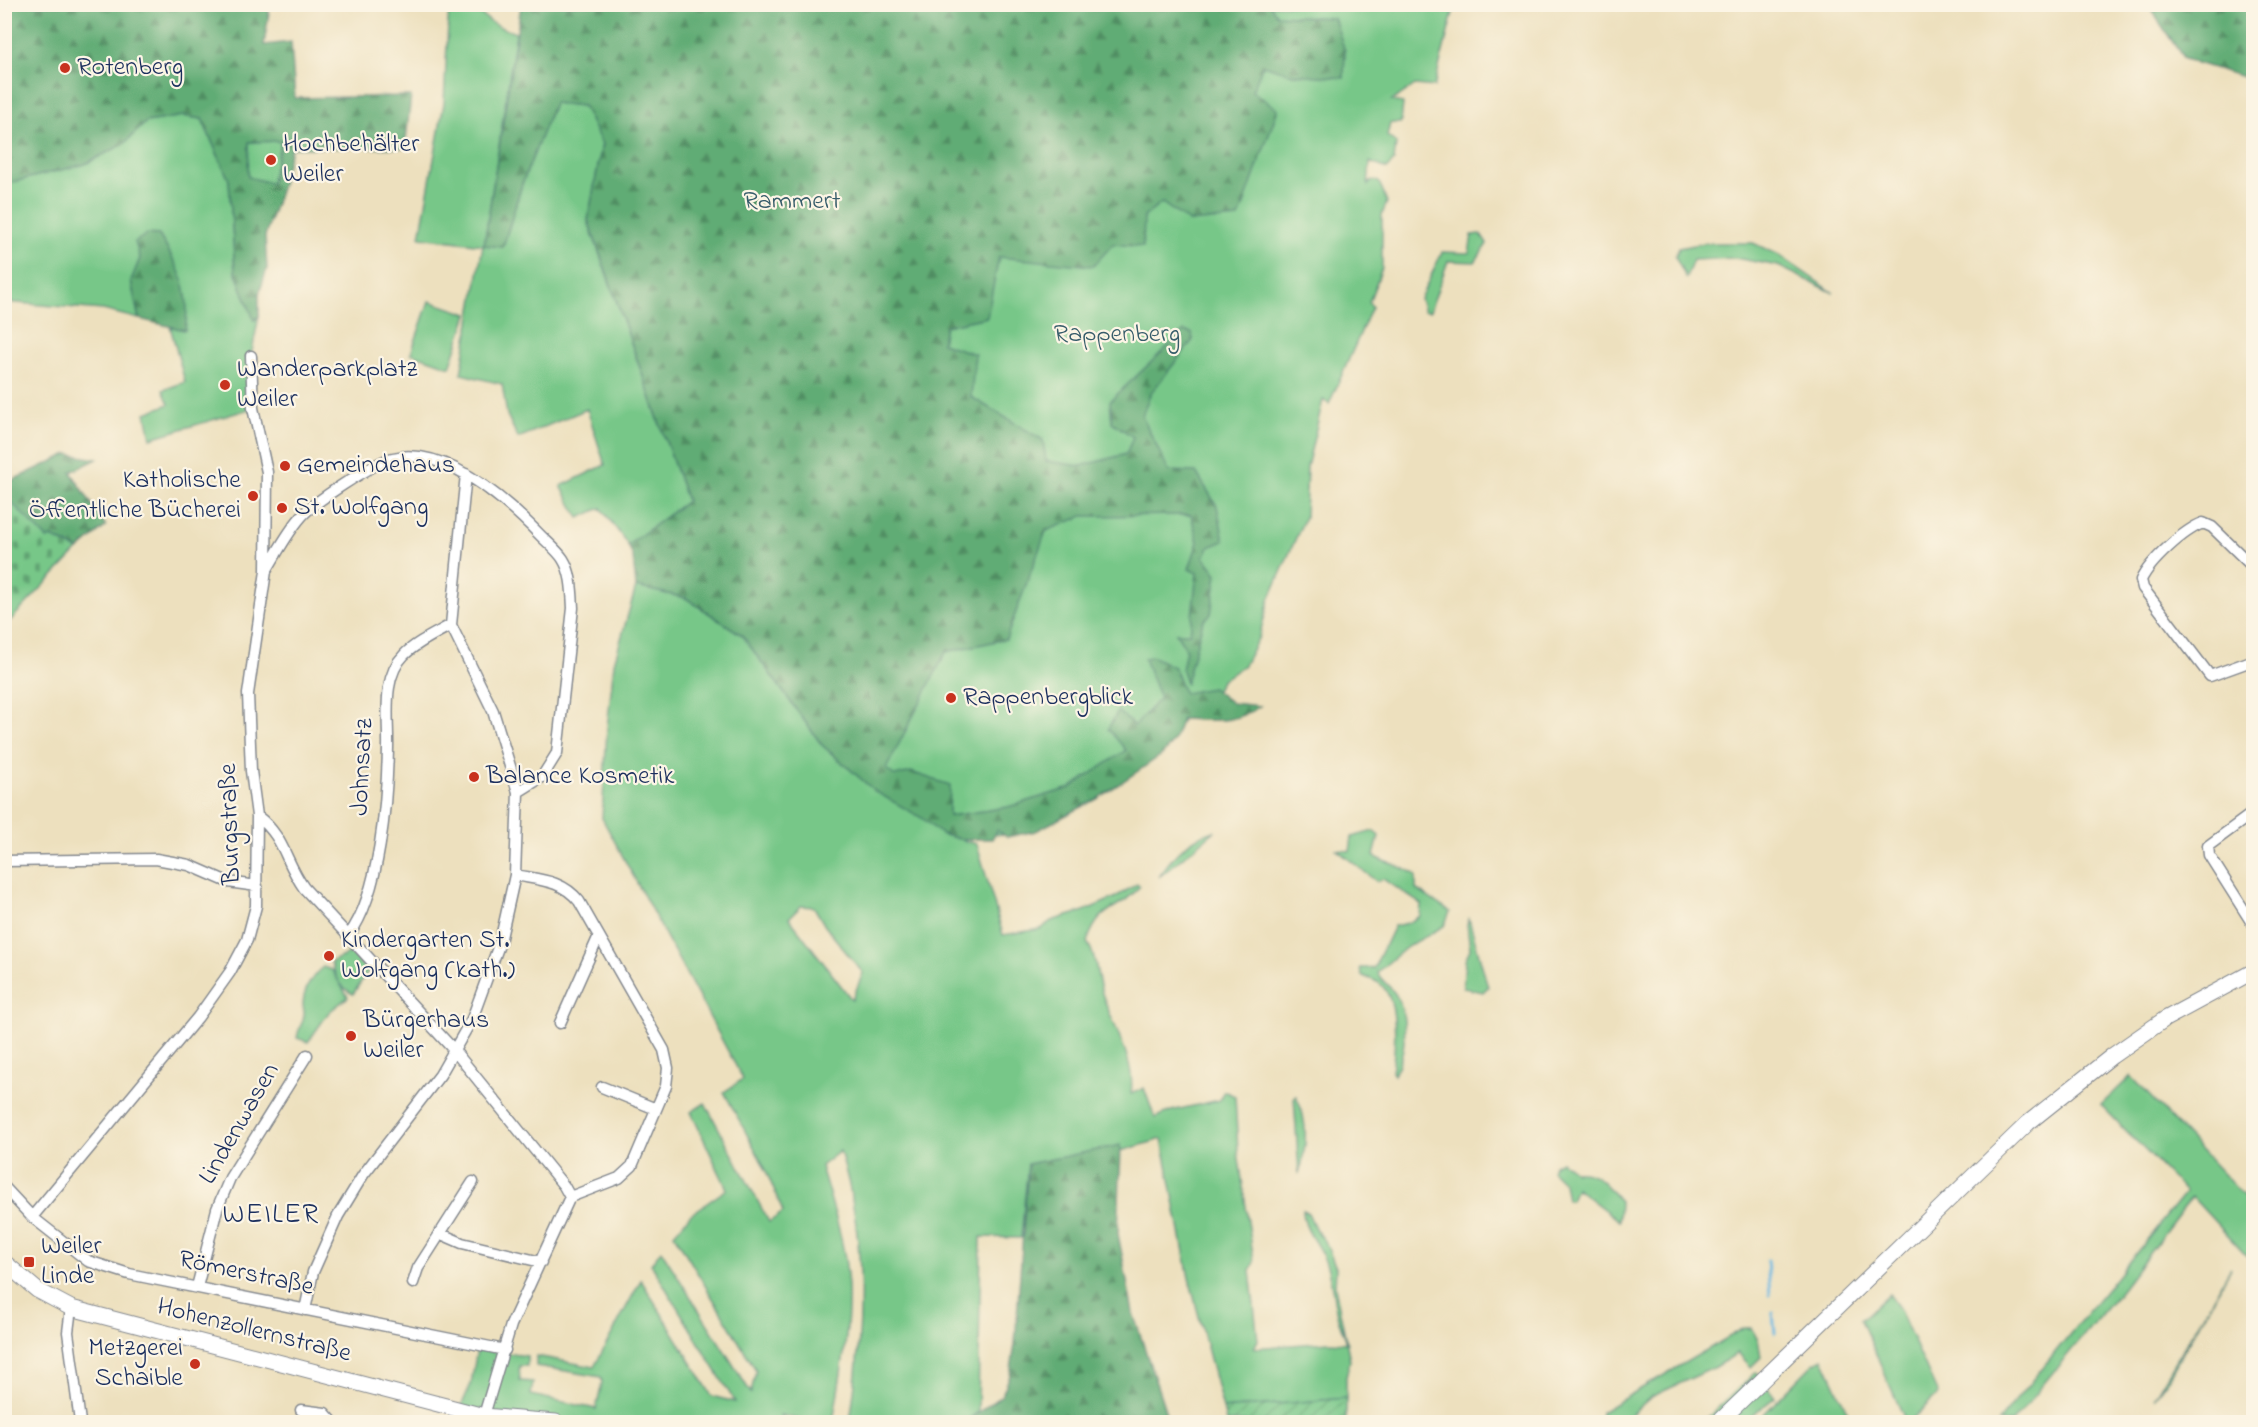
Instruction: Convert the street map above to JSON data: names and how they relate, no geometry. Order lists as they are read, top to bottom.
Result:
{
  "streets": {
    "main road": ["Hohenzollernstraße"],
    "street": [
      "Johnsatz",
      "Burgstraße",
      "Lindenwasen",
      "Römerstraße"
    ]
  },
  "crossings": [
    ["Burgstraße", "Römerstraße"],
    ["Lindenwasen", "Römerstraße"]
  ],
  "districts": ["WEILER"],
  "parks": ["Rammert", "Rappenberg"],
  "places": {
    "other": [
      "Rotenberg",
      "Hochbehälter Weiler",
      "Wanderparkplatz Weiler",
      "Gemeindehaus",
      "Katholische Öffentliche Bücherei",
      "St. Wolfgang",
      "Rappenbergblick",
      "Balance Kosmetik",
      "Kindergarten St. Wolfgang (kath.)",
      "Bürgerhaus Weiler",
      "Metzgerei Schaible"
    ],
    "transit": ["Weiler Linde"]
  }
}
